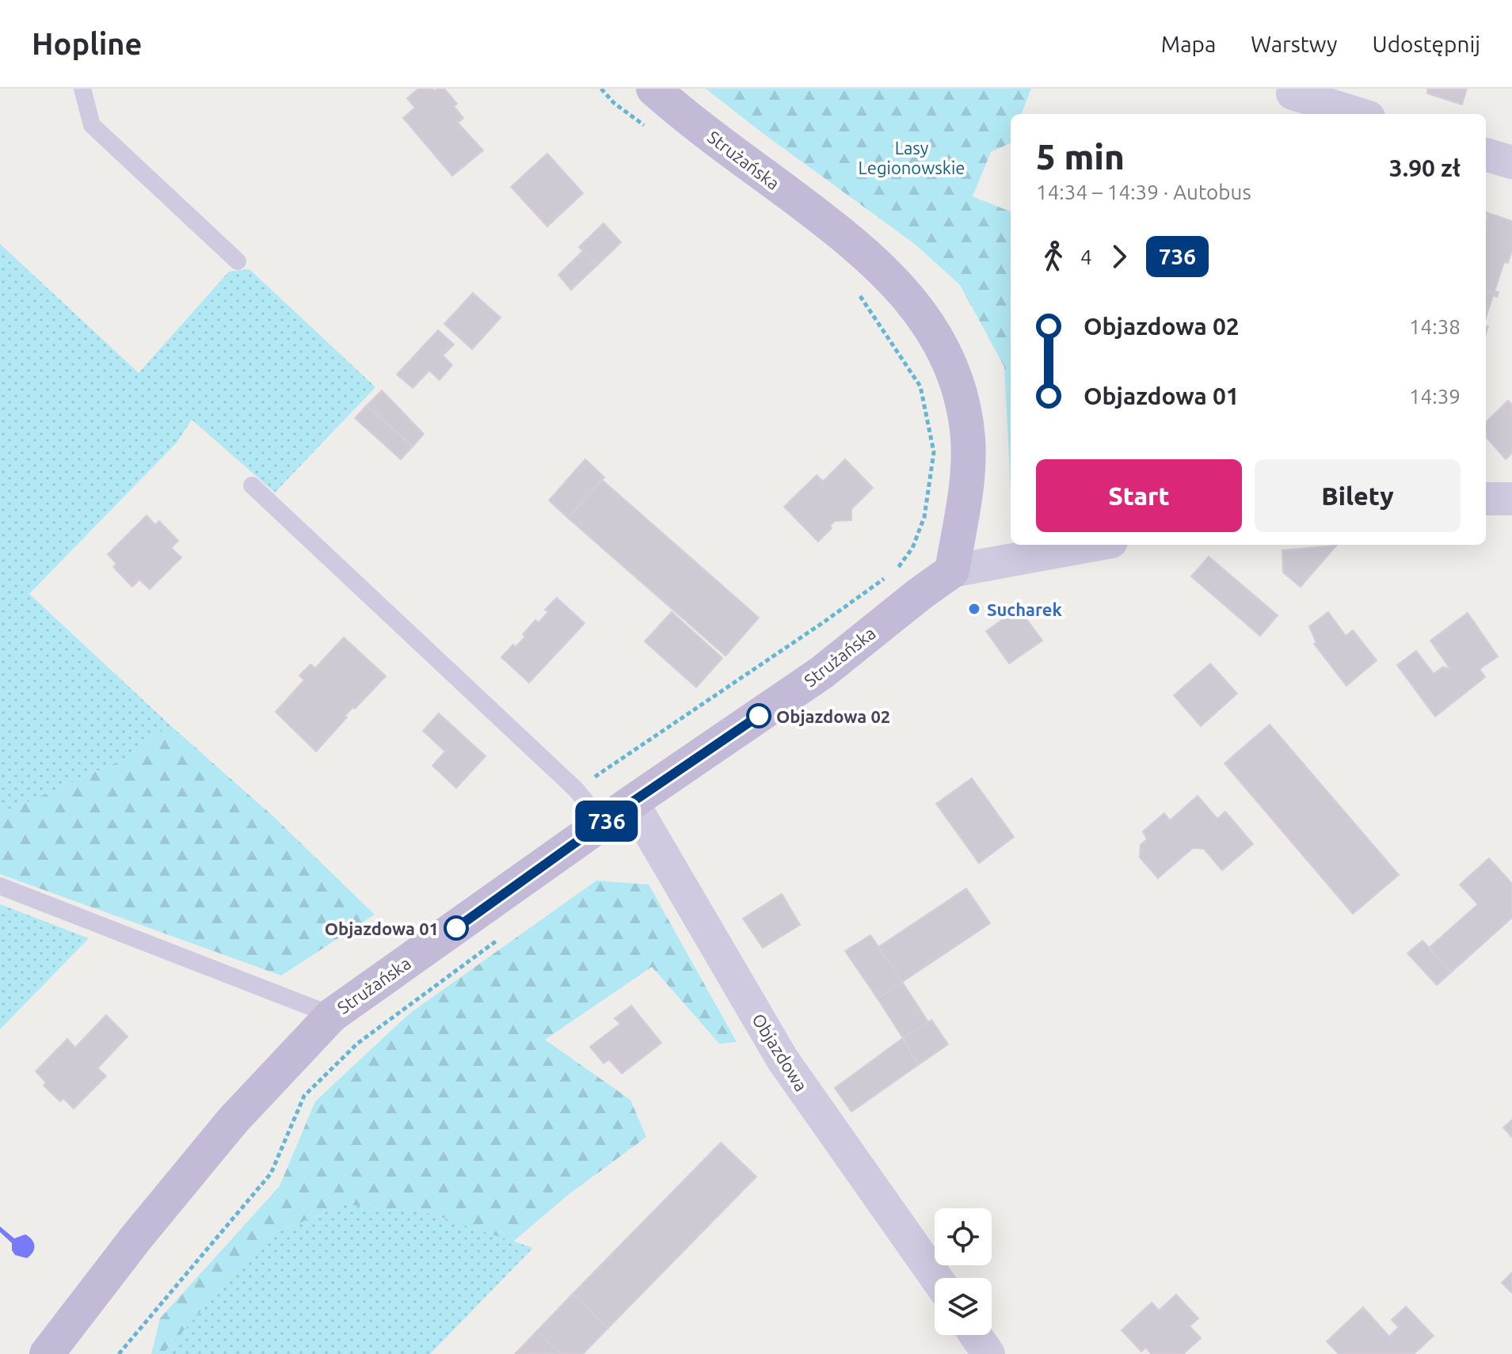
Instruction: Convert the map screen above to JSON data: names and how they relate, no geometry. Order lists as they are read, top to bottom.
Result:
{
  "streets": {
    "main road": ["Strużańska"],
    "street": ["Objazdowa"]
  },
  "crossings": [
    ["Strużańska", "Objazdowa"]
  ],
  "parks": ["Lasy Legionowskie"],
  "places": ["Sucharek", "Objazdowa 02", "Objazdowa 01"],
  "lines": ["bus line 736"],
  "page": {
    "header": "Hopline",
    "nav": ["Mapa", "Warstwy", "Udostępnij"],
    "on_map": "736",
    "heading": ["5 min", "14:34 – 14:39 · Autobus", "3.90 zł"],
    "legs": ["4", "736"],
    "list": [
      {
        "name": "Objazdowa 02",
        "value": "14:38"
      },
      {
        "name": "Objazdowa 01",
        "value": "14:39"
      }
    ],
    "buttons": ["Start", "Bilety"]
  }
}
